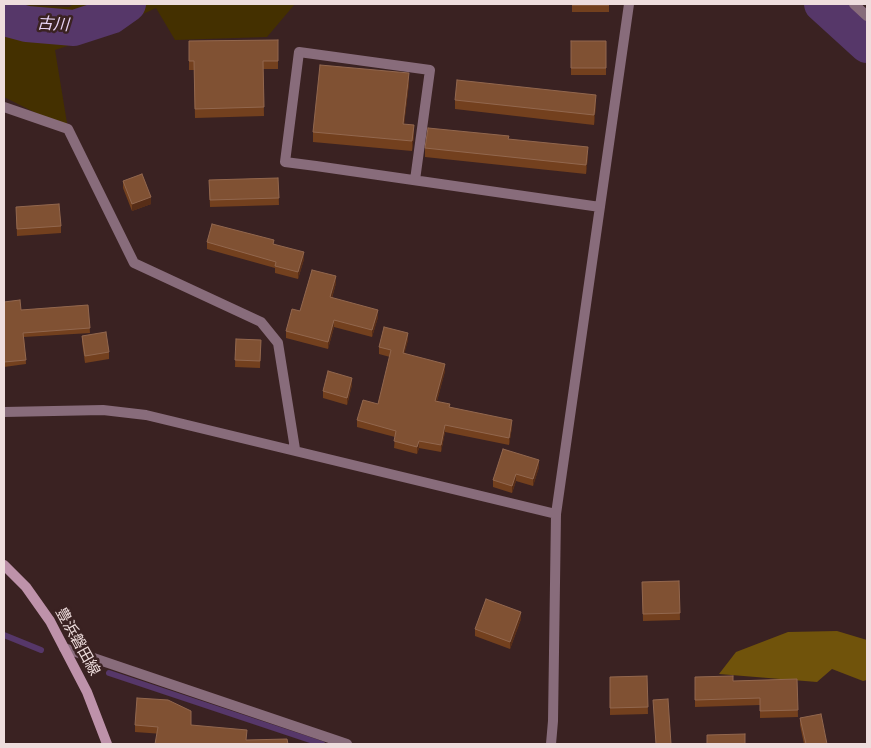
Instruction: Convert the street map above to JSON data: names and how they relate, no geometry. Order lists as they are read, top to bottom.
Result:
{
  "streets": {
    "main road": ["豊浜磐田線"]
  },
  "water": ["古川"]
}
